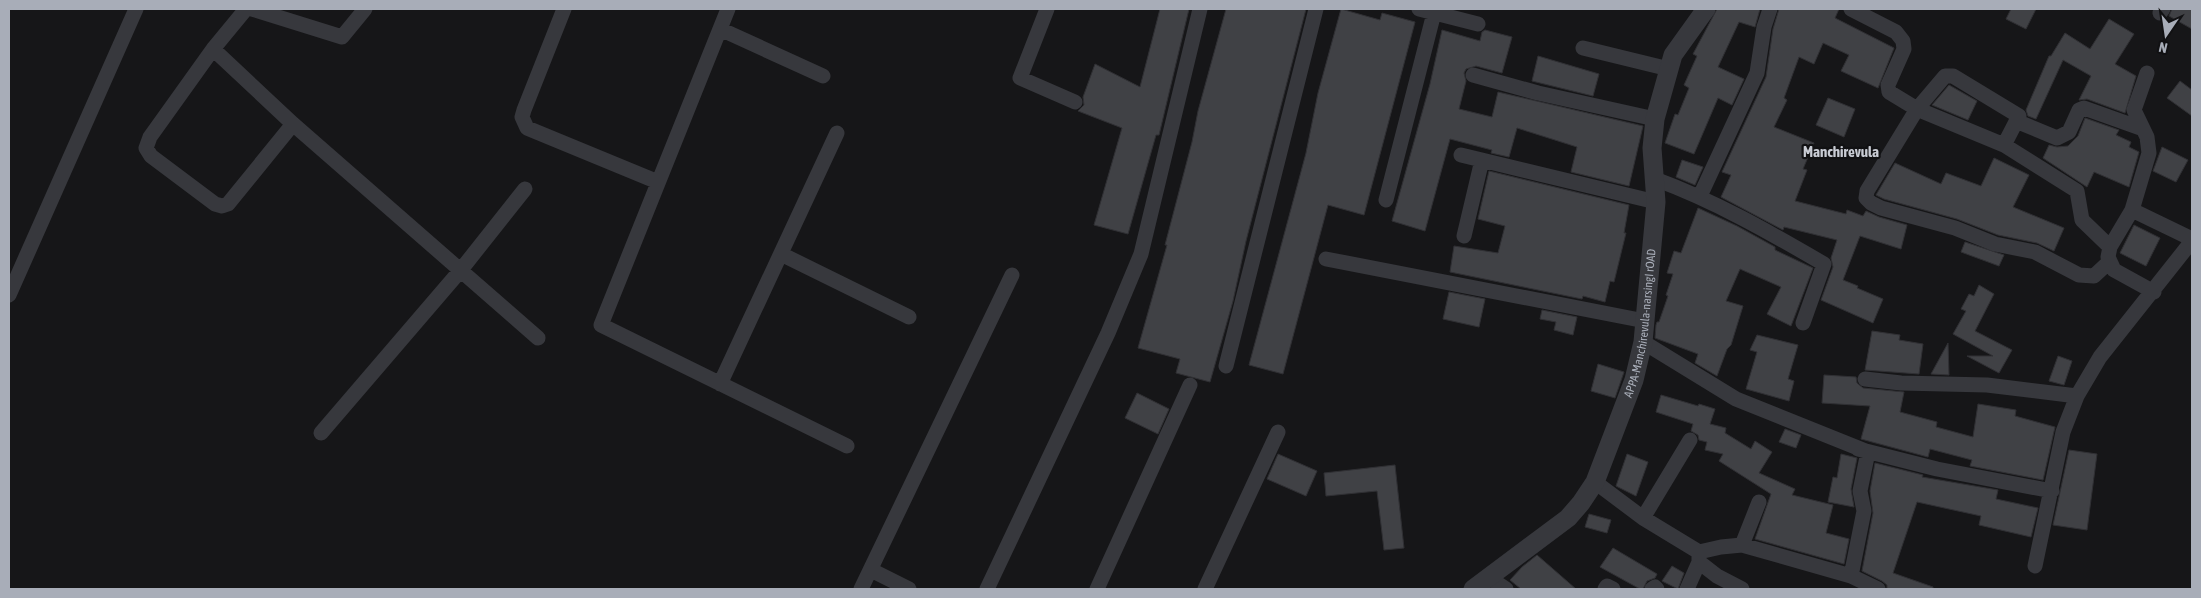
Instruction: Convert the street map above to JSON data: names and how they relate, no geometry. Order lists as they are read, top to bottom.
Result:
{
  "streets": {
    "street": ["APPA-Manchirevula-narsingI rOAD"]
  },
  "districts": ["Manchirevula"],
  "north": "bottom"
}
